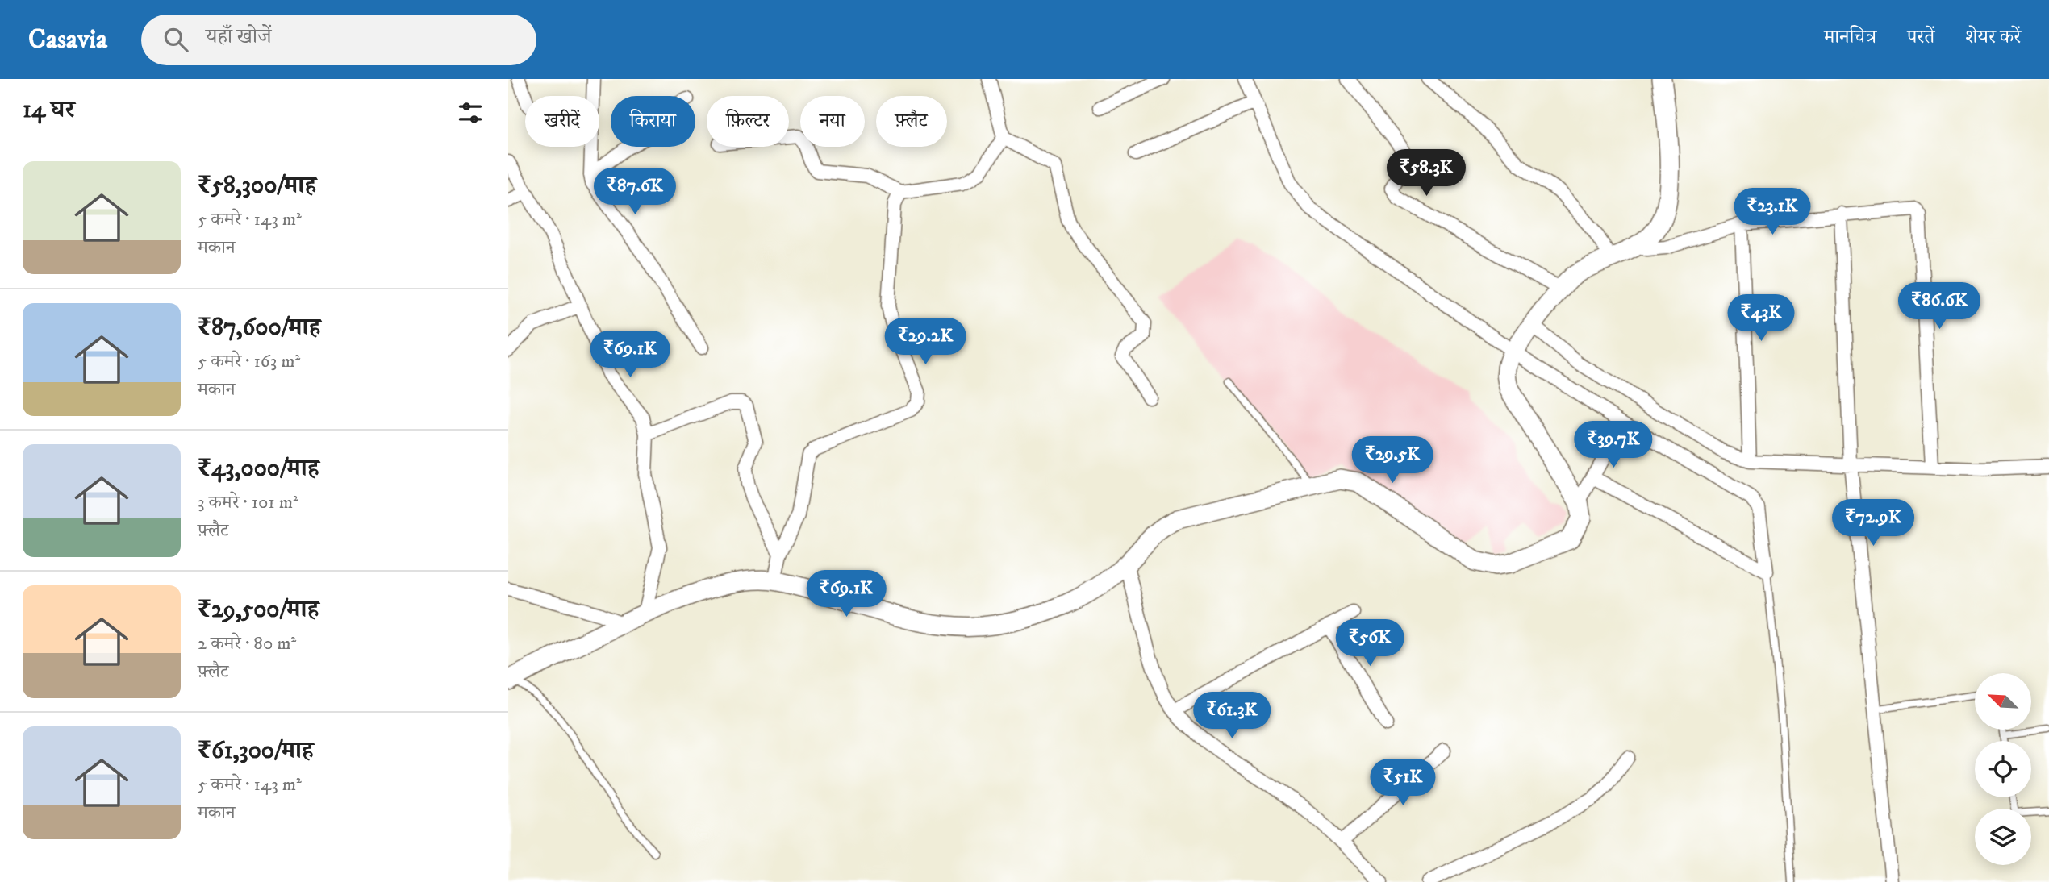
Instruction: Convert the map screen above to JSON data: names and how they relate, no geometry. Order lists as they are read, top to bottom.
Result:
{
  "north": "top left",
  "page": {
    "header": "Casavia",
    "search": "यहाँ खोजें",
    "nav": ["मानचित्र", "परतें", "शेयर करें"],
    "heading": "14 घर",
    "chip": [
      "खरीदें",
      "किराया",
      "फ़िल्टर",
      "नया",
      "फ़्लैट"
    ],
    "list": [
      {
        "name": "₹58,300/माह",
        "note": "5 कमरे · 143 m² · मकान"
      },
      {
        "name": "₹87,600/माह",
        "note": "5 कमरे · 163 m² · मकान"
      },
      {
        "name": "₹43,000/माह",
        "note": "3 कमरे · 101 m² · फ़्लैट"
      },
      {
        "name": "₹29,500/माह",
        "note": "2 कमरे · 80 m² · फ़्लैट"
      },
      {
        "name": "₹61,300/माह",
        "note": "5 कमरे · 143 m² · मकान"
      }
    ],
    "price": [
      "₹58.3K",
      "₹87.6K",
      "₹23.1K",
      "₹86.6K",
      "₹43K",
      "₹29.2K",
      "₹69.1K",
      "₹39.7K",
      "₹29.5K",
      "₹72.9K",
      "₹69.1K",
      "₹56K",
      "₹61.3K",
      "₹51K"
    ]
  }
}
